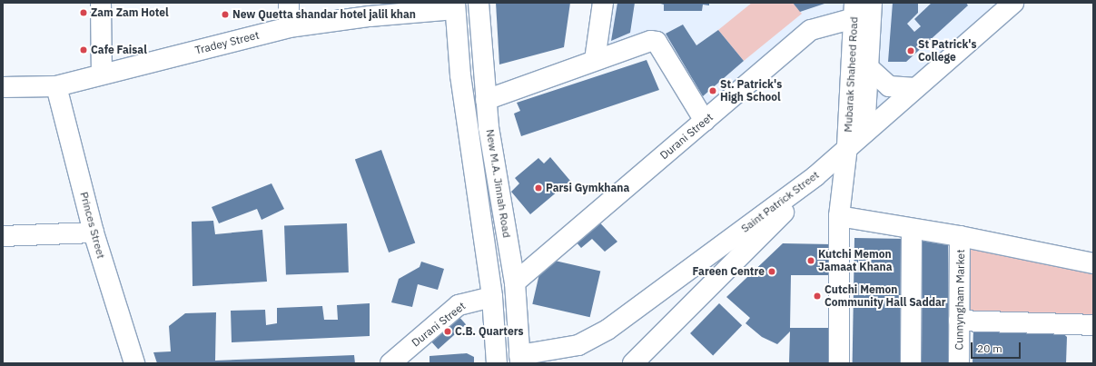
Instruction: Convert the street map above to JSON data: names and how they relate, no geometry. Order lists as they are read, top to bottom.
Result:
{
  "streets": {
    "street": [
      "Tradey Street",
      "Mubarak Shaheed Road",
      "Durani Street",
      "New M.A. Jinnah Road",
      "Saint Patrick Street",
      "Princes Street",
      "Cunnyngham Market"
    ]
  },
  "crossings": [
    ["Tradey Street", "New M.A. Jinnah Road"],
    ["Tradey Street", "Princes Street"],
    ["Mubarak Shaheed Road", "Durani Street"],
    ["Mubarak Shaheed Road", "Saint Patrick Street"],
    ["Durani Street", "New M.A. Jinnah Road"],
    ["New M.A. Jinnah Road", "Saint Patrick Street"]
  ],
  "places": [
    "Zam Zam Hotel",
    "New Quetta shandar hotel jalil khan",
    "Cafe Faisal",
    "St Patrick's College",
    "St. Patrick's High School",
    "Parsi Gymkhana",
    "Kutchi Memon Jamaat Khana",
    "Fareen Centre",
    "Cutchi Memon Community Hall Saddar",
    "C.B. Quarters"
  ],
  "scale_bar": "20 m"
}
